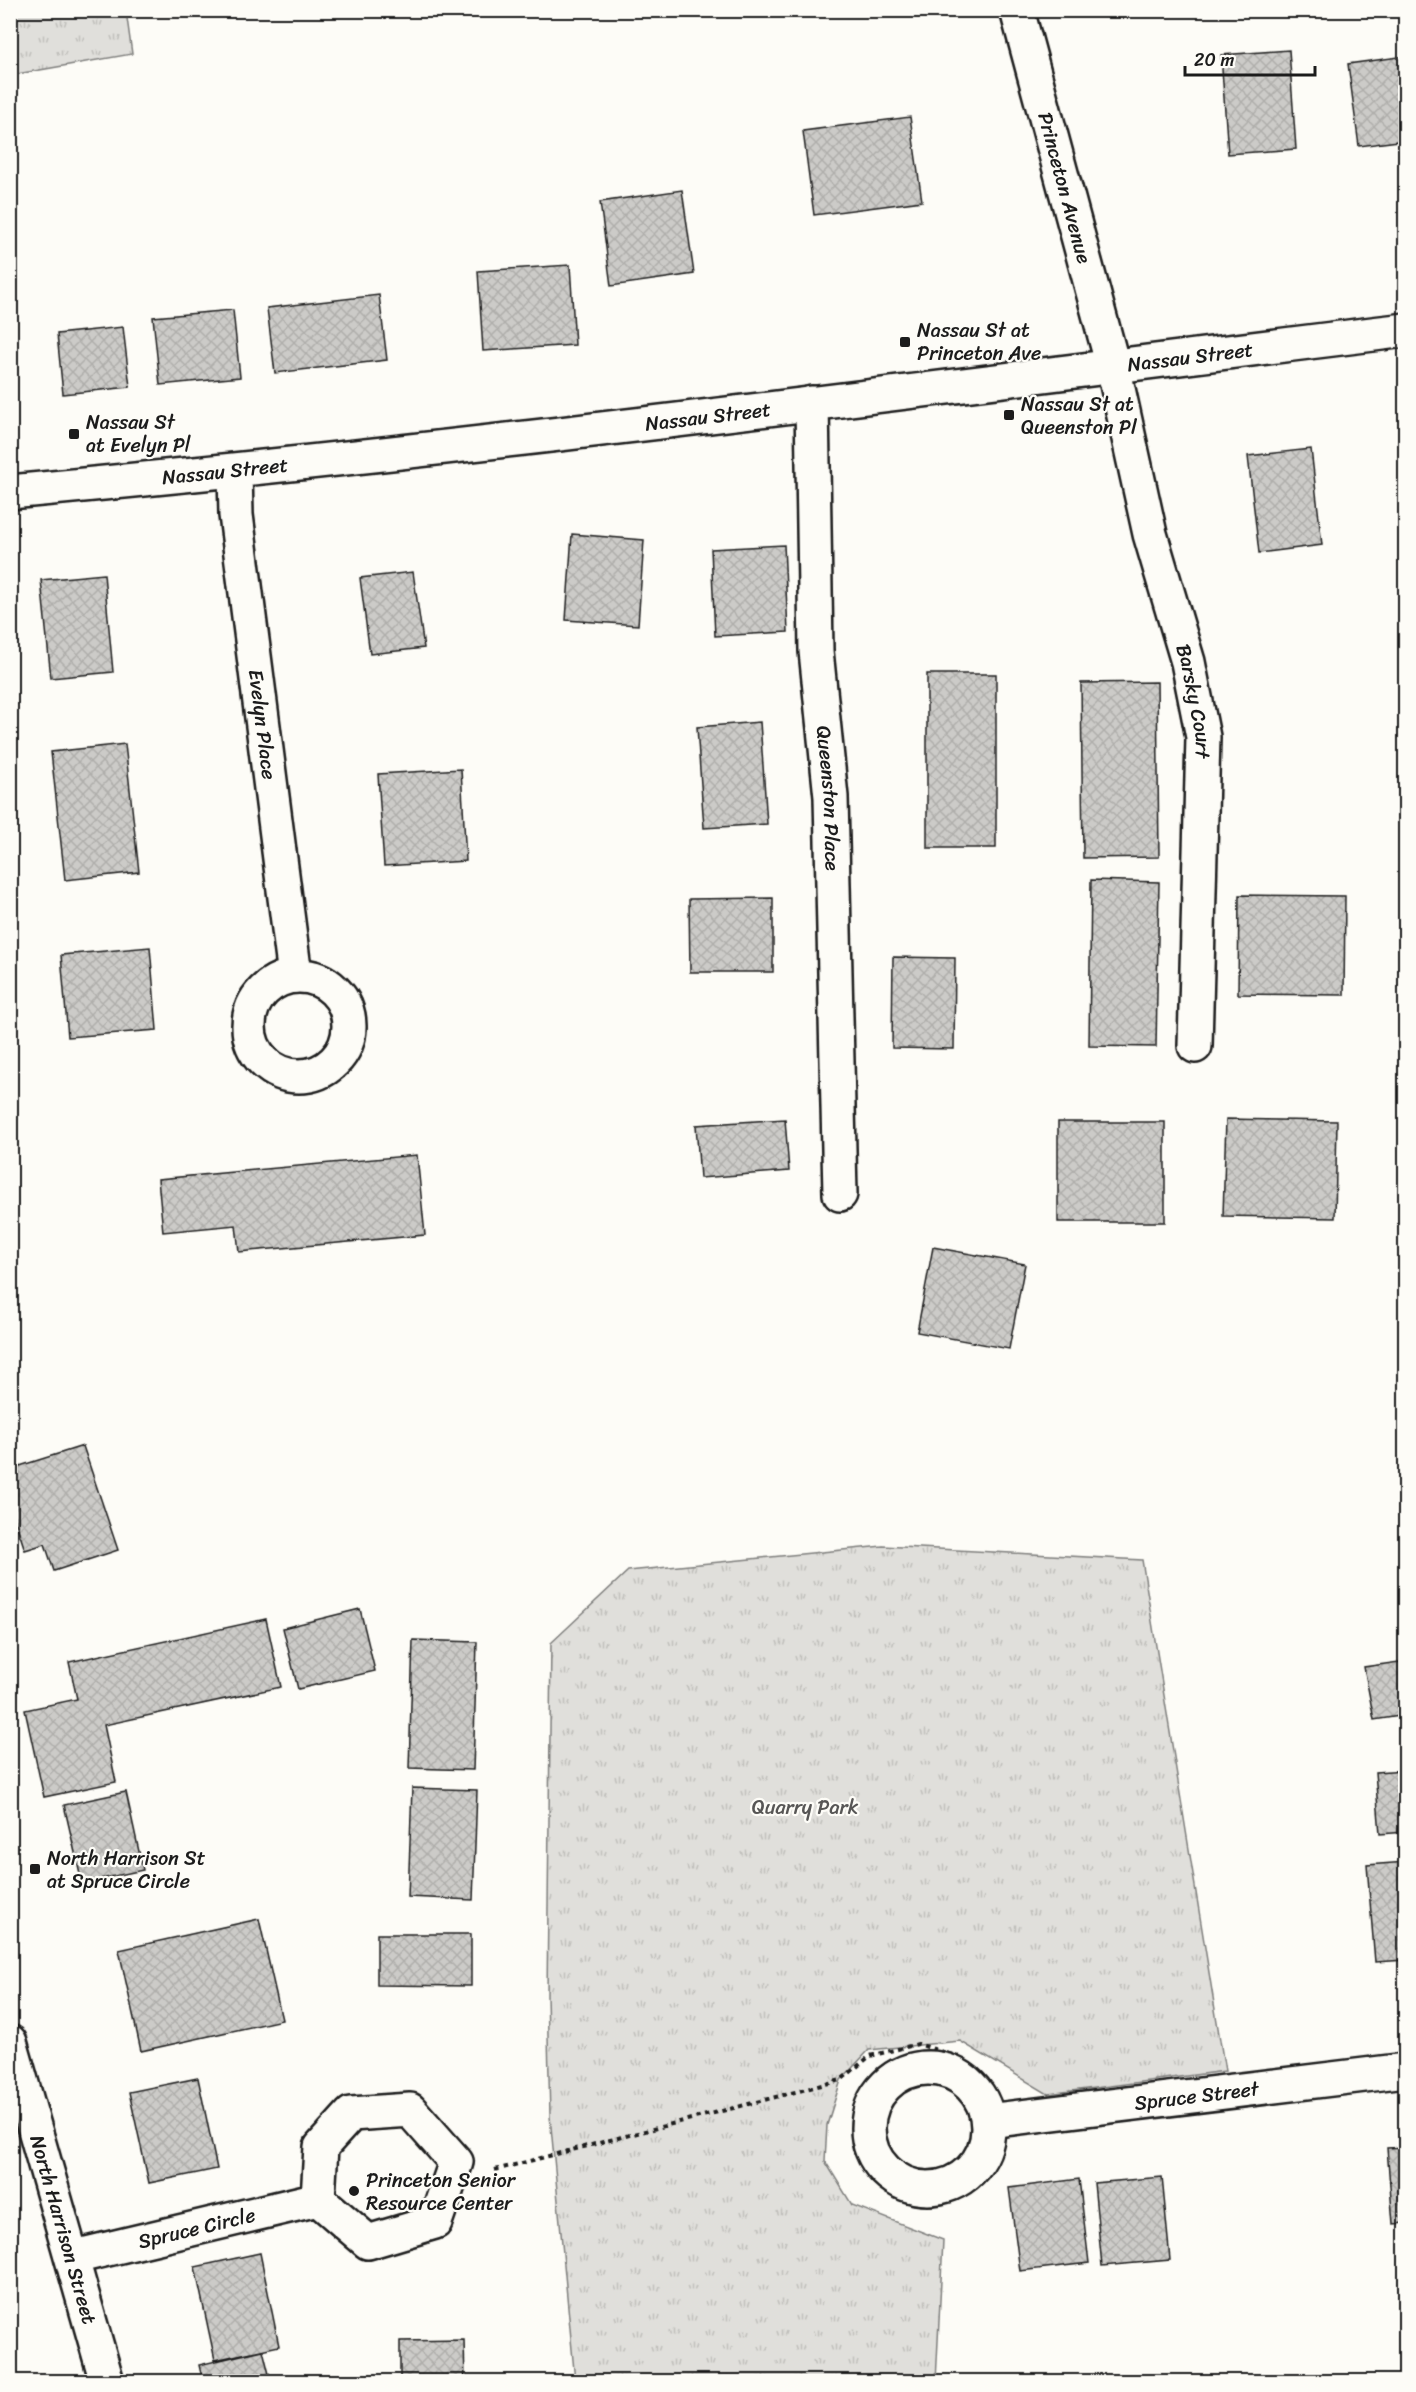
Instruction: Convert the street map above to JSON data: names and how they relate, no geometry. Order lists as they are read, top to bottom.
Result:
{
  "streets": {
    "street": [
      "Princeton Avenue",
      "Nassau Street",
      "Barsky Court",
      "Evelyn Place",
      "Queenston Place",
      "Spruce Street",
      "Spruce Circle",
      "North Harrison Street"
    ]
  },
  "crossings": [
    ["Princeton Avenue", "Nassau Street"],
    ["Princeton Avenue", "Barsky Court"],
    ["Nassau Street", "Barsky Court"],
    ["Nassau Street", "Evelyn Place"],
    ["Nassau Street", "Queenston Place"],
    ["Spruce Circle", "North Harrison Street"]
  ],
  "parks": ["Quarry Park"],
  "places": {
    "transit": [
      "Nassau St at Princeton Ave",
      "Nassau St at Queenston Pl",
      "Nassau St at Evelyn Pl",
      "North Harrison St at Spruce Circle"
    ],
    "other": ["Princeton Senior Resource Center"]
  },
  "scale_bar": "20 m"
}
